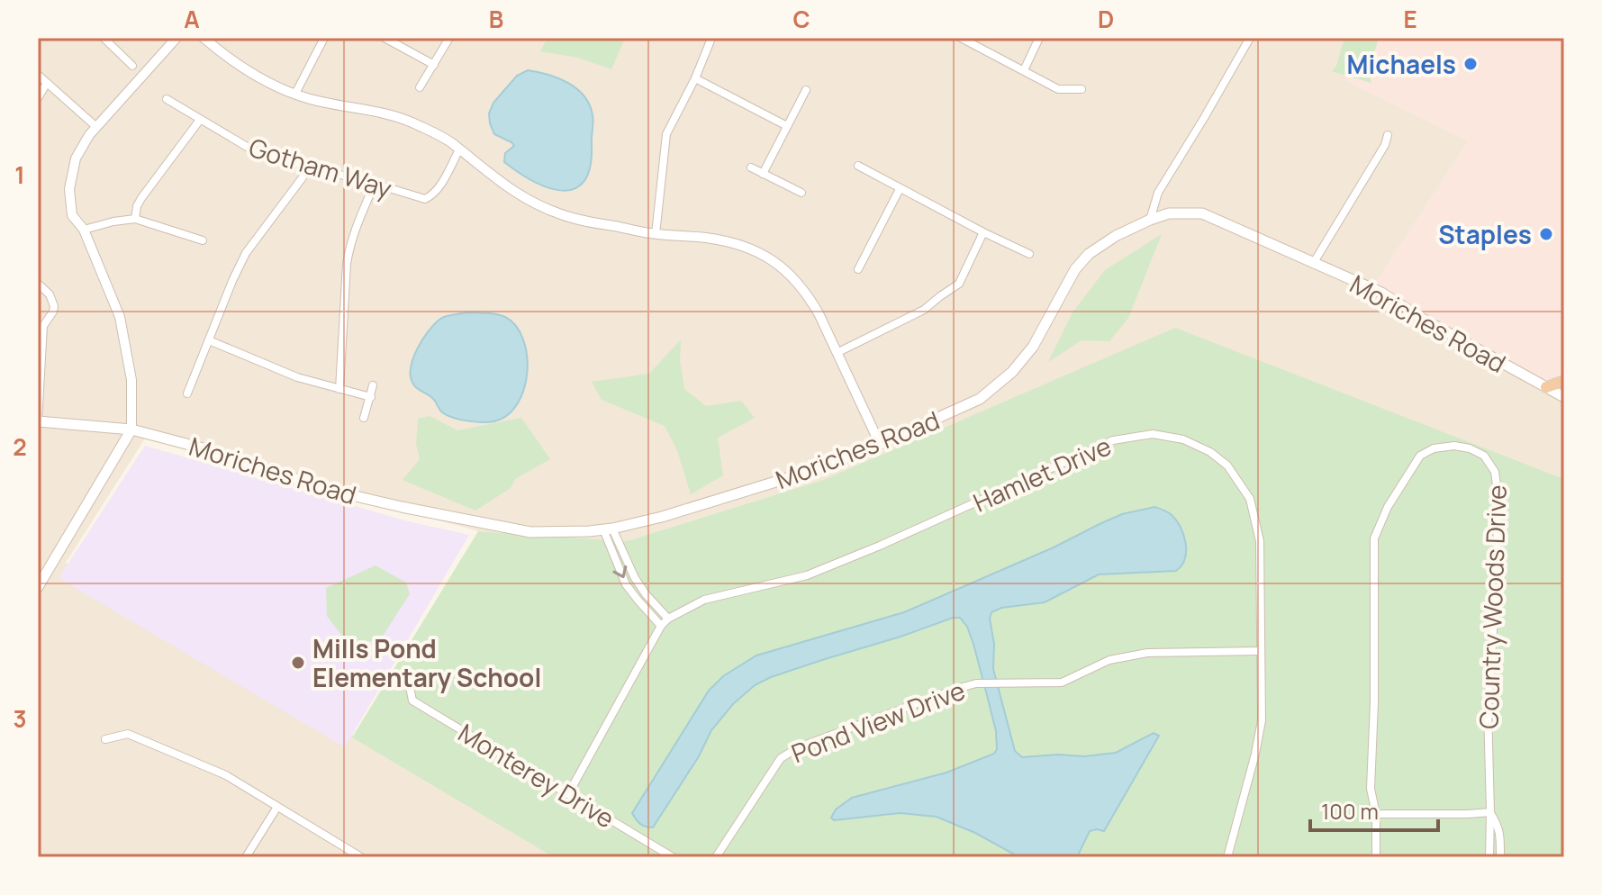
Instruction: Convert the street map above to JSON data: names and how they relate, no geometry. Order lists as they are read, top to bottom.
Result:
{
  "streets": {
    "main road": ["Moriches Road"],
    "street": [
      "Gotham Way",
      "Hamlet Drive",
      "Country Woods Drive",
      "Pond View Drive",
      "Monterey Drive"
    ]
  },
  "crossings": [
    ["Hamlet Drive", "Pond View Drive"],
    ["Hamlet Drive", "Monterey Drive"]
  ],
  "places": ["Michaels", "Staples", "Mills Pond Elementary School"],
  "scale_bar": "100 m",
  "grid": {
    "columns": [
      "A",
      "B",
      "C",
      "D",
      "E"
    ],
    "rows": ["1", "2", "3"]
  }
}
